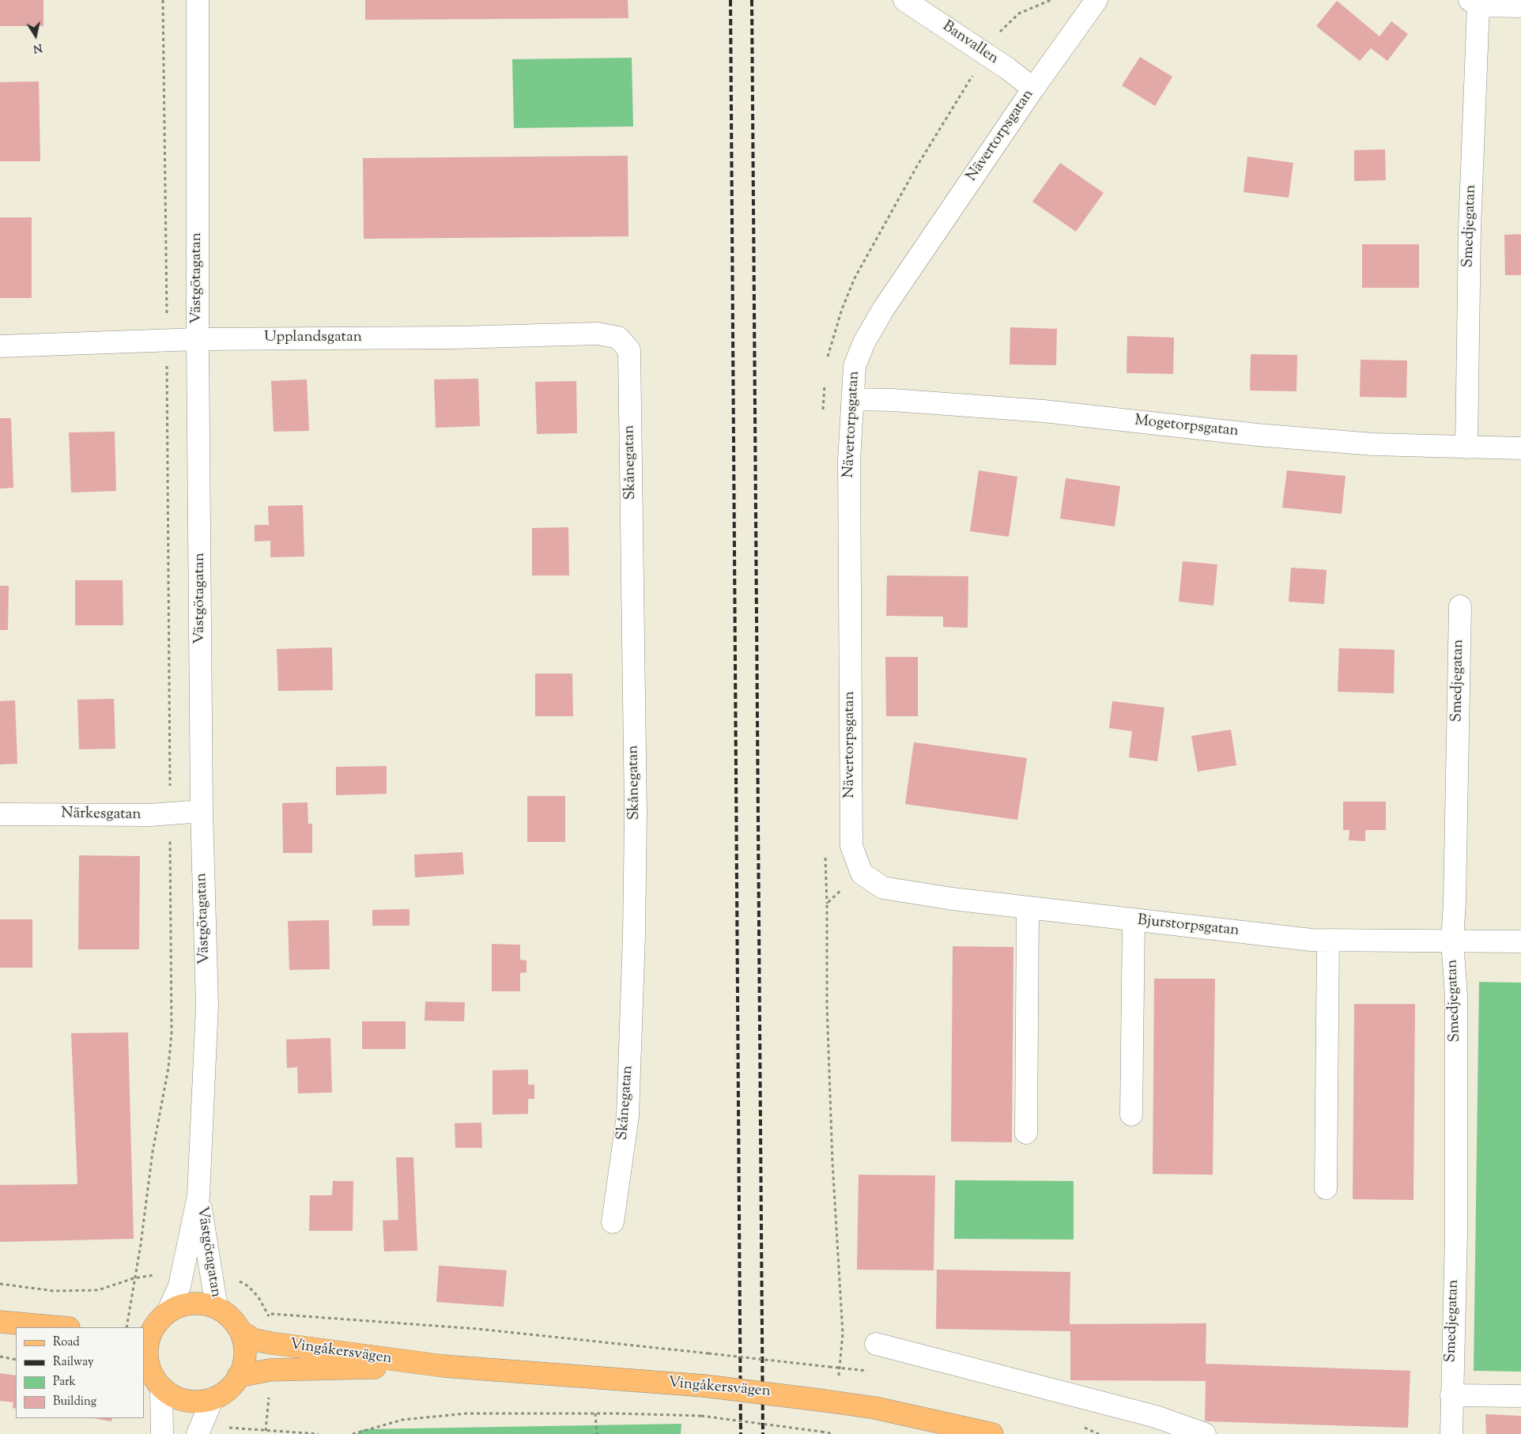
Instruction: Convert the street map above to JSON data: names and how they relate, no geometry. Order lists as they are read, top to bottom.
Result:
{
  "streets": {
    "main road": ["Vingåkersvägen"],
    "street": [
      "Banvallen",
      "Nävertorpsgatan",
      "Smedjegatan",
      "Västgötagatan",
      "Upplandsgatan",
      "Mogetorpsgatan",
      "Skånegatan",
      "Närkesgatan",
      "Bjurstorpsgatan"
    ]
  },
  "crossings": [
    ["Banvallen", "Nävertorpsgatan"],
    ["Nävertorpsgatan", "Mogetorpsgatan"],
    ["Nävertorpsgatan", "Bjurstorpsgatan"],
    ["Smedjegatan", "Mogetorpsgatan"],
    ["Smedjegatan", "Bjurstorpsgatan"],
    ["Västgötagatan", "Upplandsgatan"],
    ["Västgötagatan", "Närkesgatan"],
    ["Västgötagatan", "Vingåkersvägen"],
    ["Upplandsgatan", "Skånegatan"]
  ],
  "legend": [
    "Road",
    "Railway",
    "Park",
    "Building"
  ],
  "north": "bottom"
}
